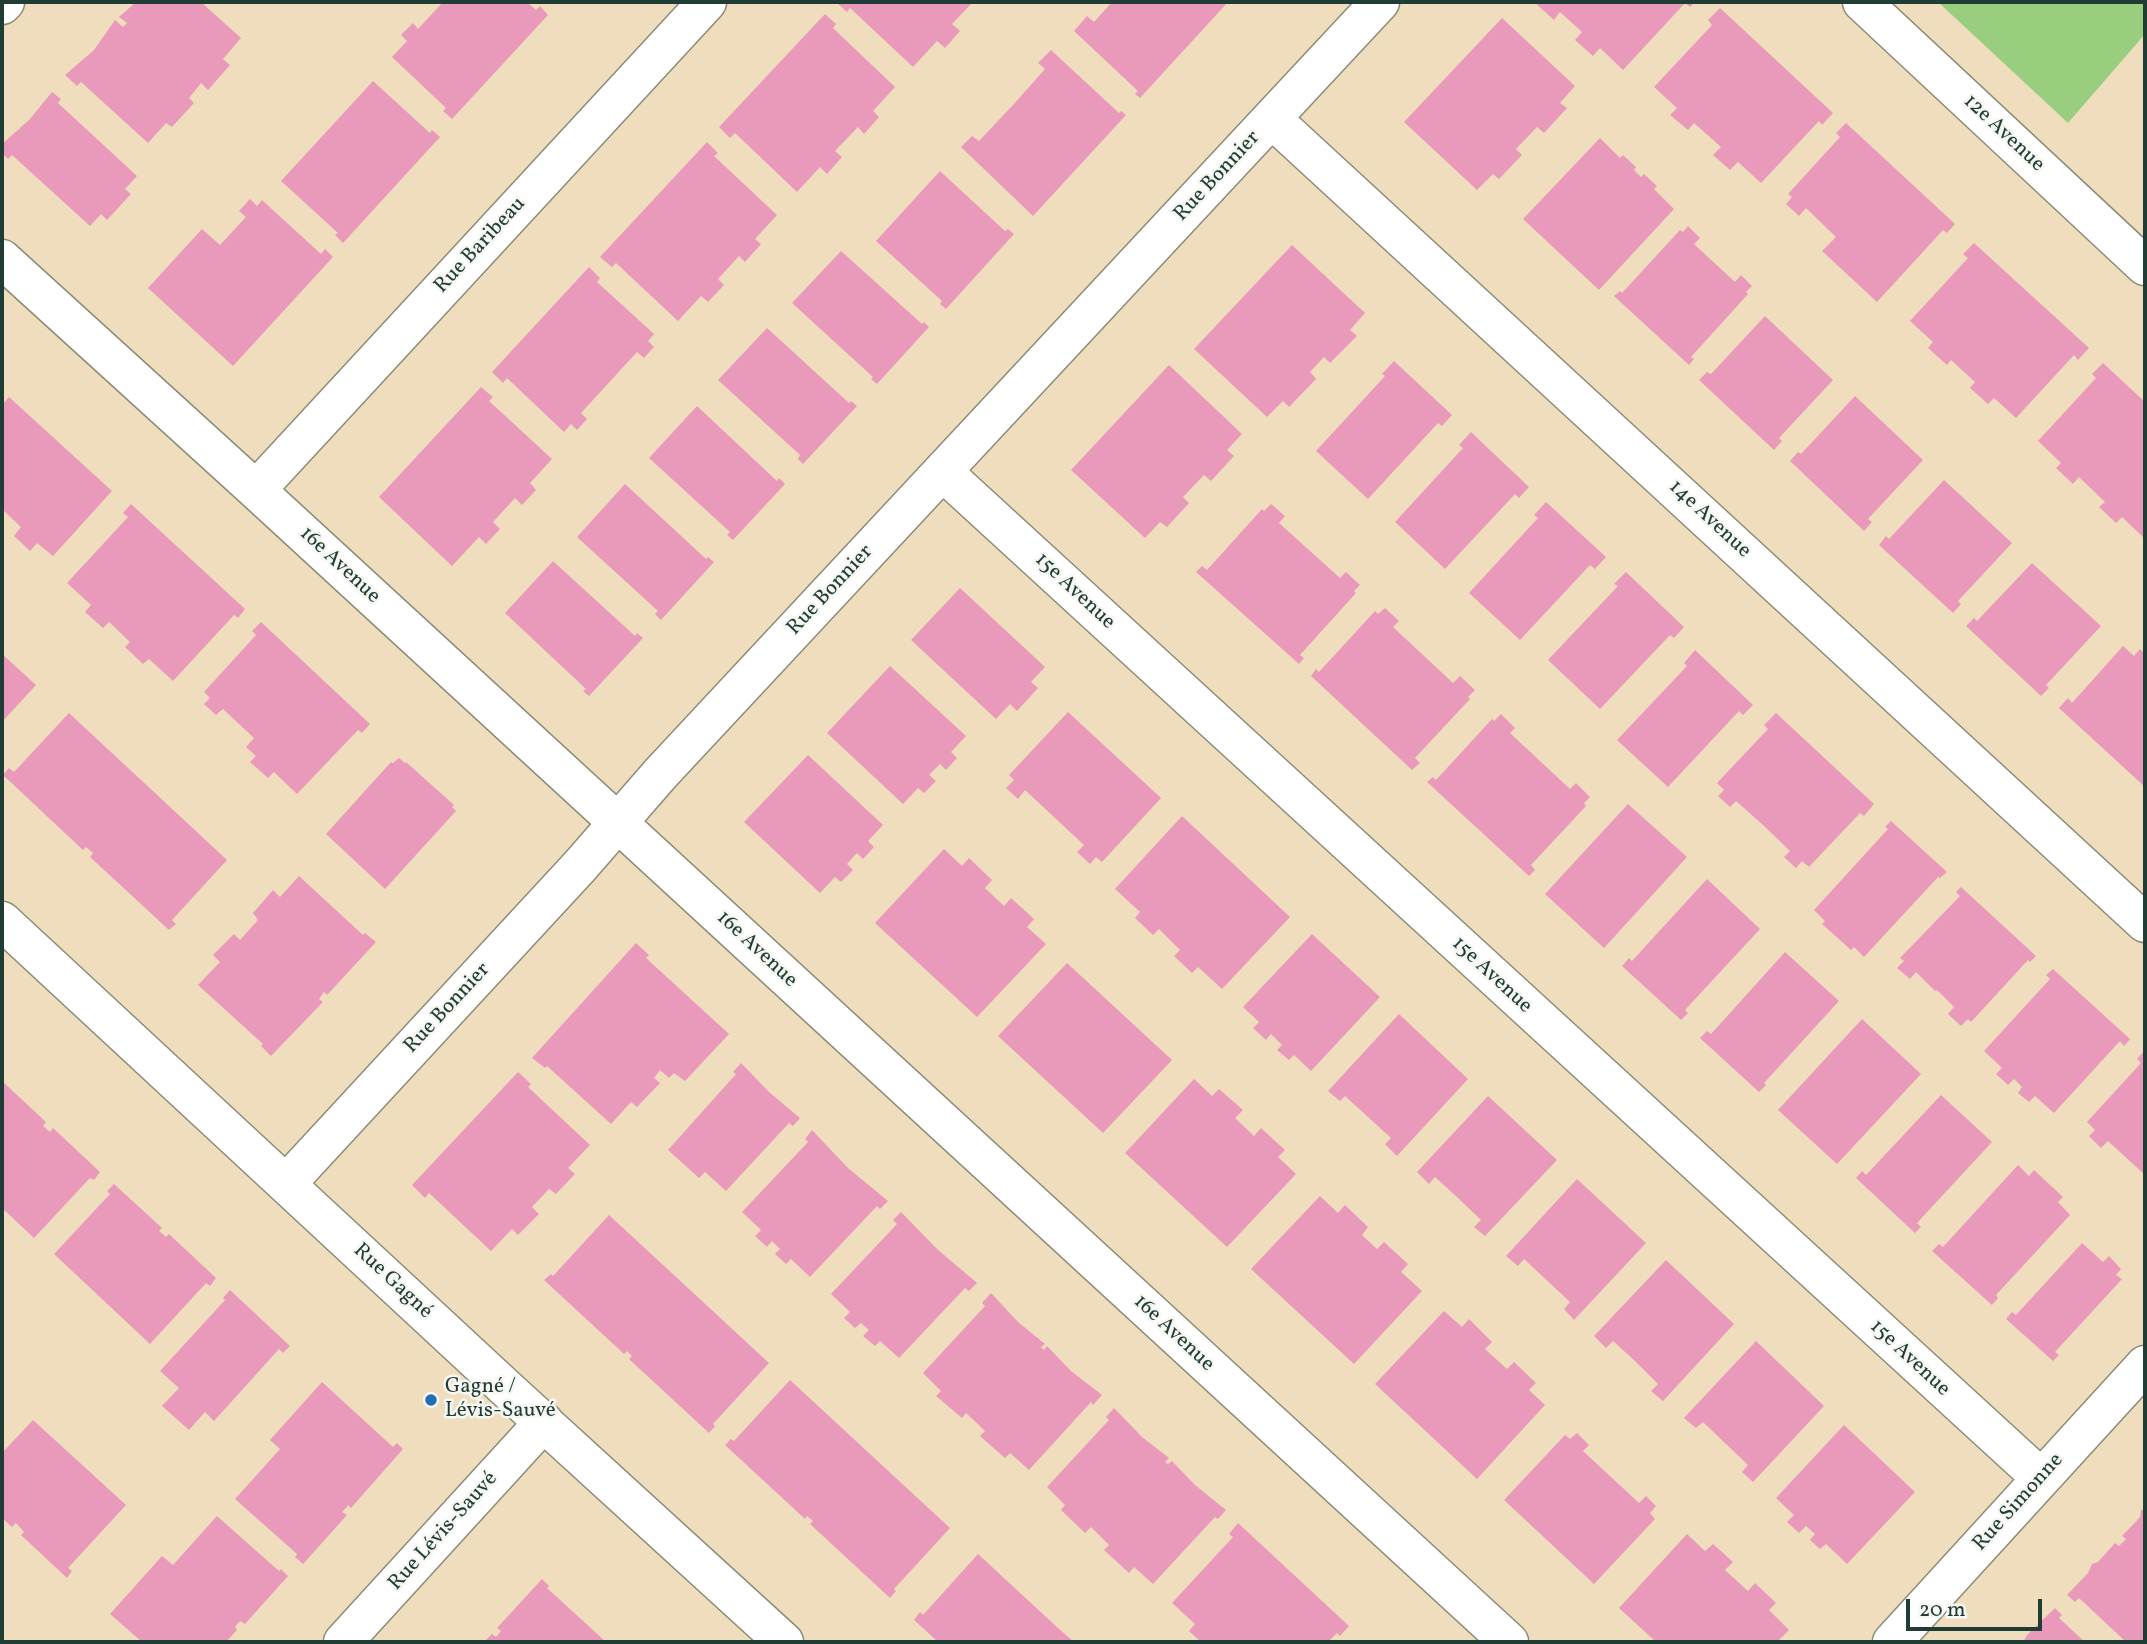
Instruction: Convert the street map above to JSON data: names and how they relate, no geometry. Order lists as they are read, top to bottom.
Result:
{
  "streets": {
    "street": [
      "12e Avenue",
      "Rue Bonnier",
      "Rue Baribeau",
      "14e Avenue",
      "16e Avenue",
      "15e Avenue",
      "Rue Gagné",
      "Rue Simonne",
      "Rue Lévis-Sauvé"
    ]
  },
  "crossings": [
    ["Rue Bonnier", "14e Avenue"],
    ["Rue Bonnier", "16e Avenue"],
    ["Rue Bonnier", "15e Avenue"],
    ["Rue Bonnier", "Rue Gagné"],
    ["Rue Baribeau", "16e Avenue"],
    ["15e Avenue", "Rue Simonne"],
    ["Rue Gagné", "Rue Lévis-Sauvé"]
  ],
  "places": ["Gagné / Lévis-Sauvé"],
  "scale_bar": "20 m"
}
